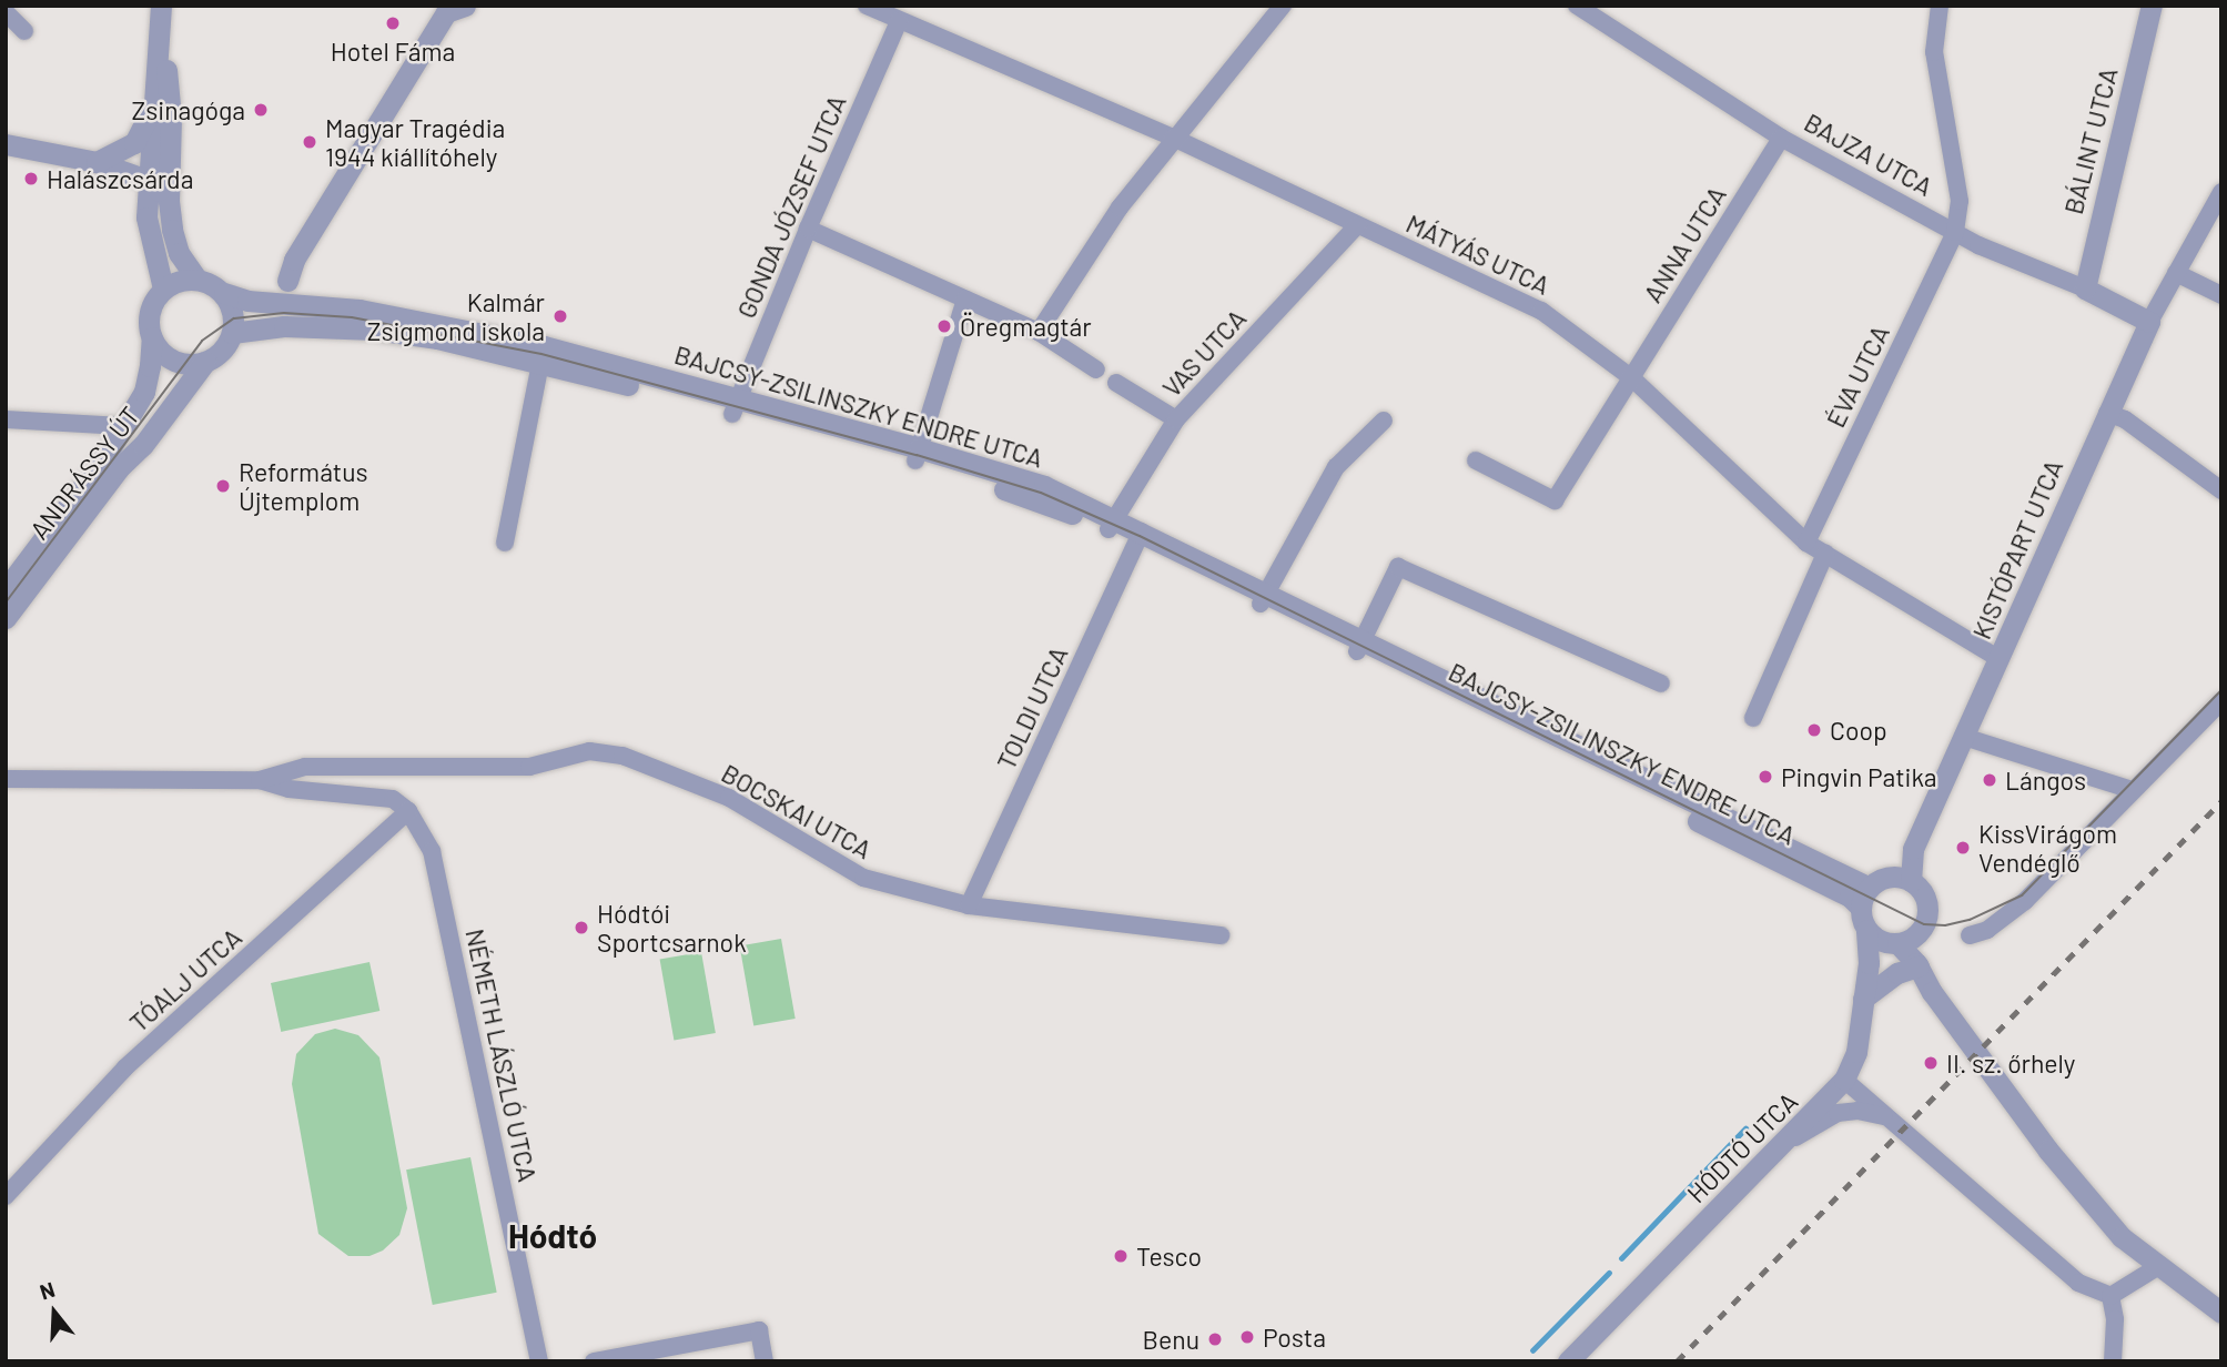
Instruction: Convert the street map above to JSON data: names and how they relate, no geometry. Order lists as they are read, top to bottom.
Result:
{
  "streets": {
    "street": [
      "BÁLINT UTCA",
      "BAJZA UTCA",
      "GONDA JÓZSEF UTCA",
      "ANNA UTCA",
      "MÁTYÁS UTCA",
      "VAS UTCA",
      "ÉVA UTCA",
      "BAJCSY-ZSILINSZKY ENDRE UTCA",
      "ANDRÁSSY ÚT",
      "KISTÓPART UTCA",
      "TOLDI UTCA",
      "BOCSKAI UTCA",
      "TÓALJ UTCA",
      "NÉMETH LÁSZLÓ UTCA",
      "HÓDTÓ UTCA"
    ]
  },
  "crossings": [
    ["BÁLINT UTCA", "BAJZA UTCA"],
    ["BAJZA UTCA", "ANNA UTCA"],
    ["BAJZA UTCA", "ÉVA UTCA"],
    ["BAJZA UTCA", "KISTÓPART UTCA"],
    ["GONDA JÓZSEF UTCA", "MÁTYÁS UTCA"],
    ["GONDA JÓZSEF UTCA", "BAJCSY-ZSILINSZKY ENDRE UTCA"],
    ["ANNA UTCA", "MÁTYÁS UTCA"],
    ["MÁTYÁS UTCA", "VAS UTCA"],
    ["MÁTYÁS UTCA", "ÉVA UTCA"],
    ["MÁTYÁS UTCA", "KISTÓPART UTCA"],
    ["VAS UTCA", "BAJCSY-ZSILINSZKY ENDRE UTCA"],
    ["BAJCSY-ZSILINSZKY ENDRE UTCA", "ANDRÁSSY ÚT"],
    ["BAJCSY-ZSILINSZKY ENDRE UTCA", "KISTÓPART UTCA"],
    ["BAJCSY-ZSILINSZKY ENDRE UTCA", "TOLDI UTCA"],
    ["BAJCSY-ZSILINSZKY ENDRE UTCA", "HÓDTÓ UTCA"],
    ["KISTÓPART UTCA", "HÓDTÓ UTCA"],
    ["TOLDI UTCA", "BOCSKAI UTCA"],
    ["BOCSKAI UTCA", "TÓALJ UTCA"],
    ["BOCSKAI UTCA", "NÉMETH LÁSZLÓ UTCA"],
    ["TÓALJ UTCA", "NÉMETH LÁSZLÓ UTCA"]
  ],
  "districts": ["Hódtó"],
  "places": [
    "Hotel Fáma",
    "Zsinagóga",
    "Magyar Tragédia 1944 kiállítóhely",
    "Halászcsárda",
    "Kalmár Zsigmond iskola",
    "Öregmagtár",
    "Református Újtemplom",
    "Coop",
    "Pingvin Patika",
    "Lángos",
    "KissVirágom Vendéglő",
    "Hódtói Sportcsarnok",
    "II. sz. őrhely",
    "Tesco",
    "Posta",
    "Benu"
  ],
  "north": "top"
}
